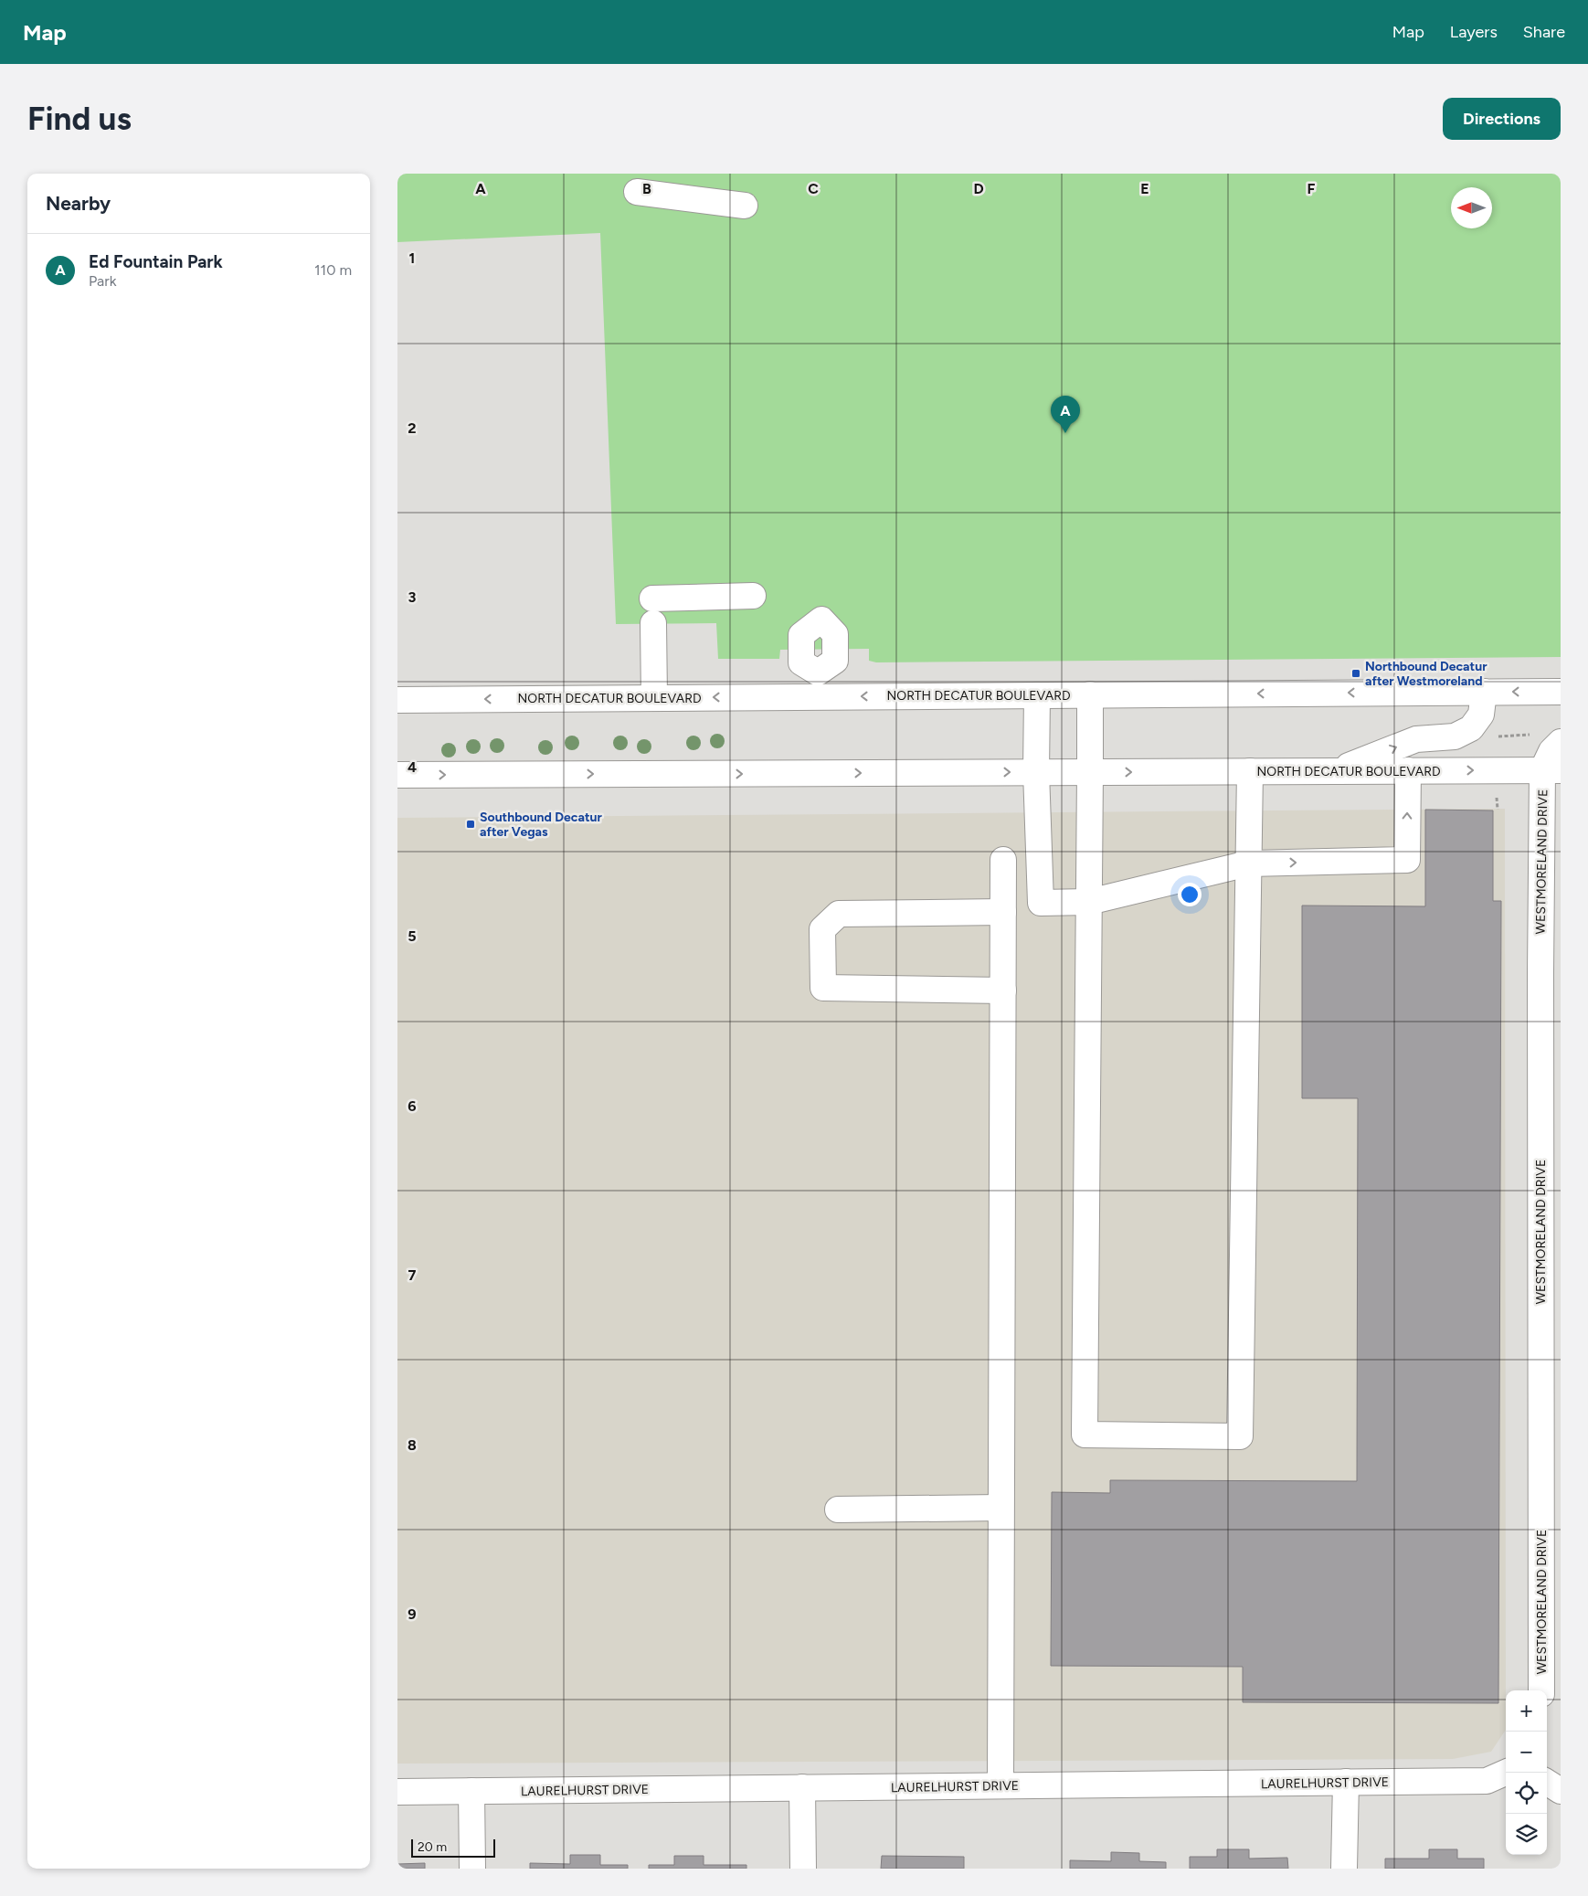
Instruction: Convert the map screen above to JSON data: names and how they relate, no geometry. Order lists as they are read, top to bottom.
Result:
{
  "streets": {
    "main road": ["NORTH DECATUR BOULEVARD", "WESTMORELAND DRIVE", "LAURELHURST DRIVE"]
  },
  "crossings": [
    ["NORTH DECATUR BOULEVARD", "WESTMORELAND DRIVE"]
  ],
  "places": {
    "transit": ["Northbound Decatur after Westmoreland", "Southbound Decatur after Vegas"]
  },
  "scale_bar": "20 m",
  "north": "left",
  "page": {
    "header": "Map",
    "nav": ["Map", "Layers", "Share"],
    "buttons": "Directions",
    "title": "Find us",
    "heading": "Nearby",
    "list": [
      {
        "mark": "A",
        "name": "Ed Fountain Park",
        "note": "Park",
        "value": "110 m"
      }
    ],
    "pins": "A",
    "map_buttons": ["+", "−"],
    "scale": "20 m"
  },
  "grid": {
    "columns": [
      "A",
      "B",
      "C",
      "D",
      "E",
      "F"
    ],
    "rows": [
      "1",
      "2",
      "3",
      "4",
      "5",
      "6",
      "7",
      "8",
      "9"
    ]
  }
}
